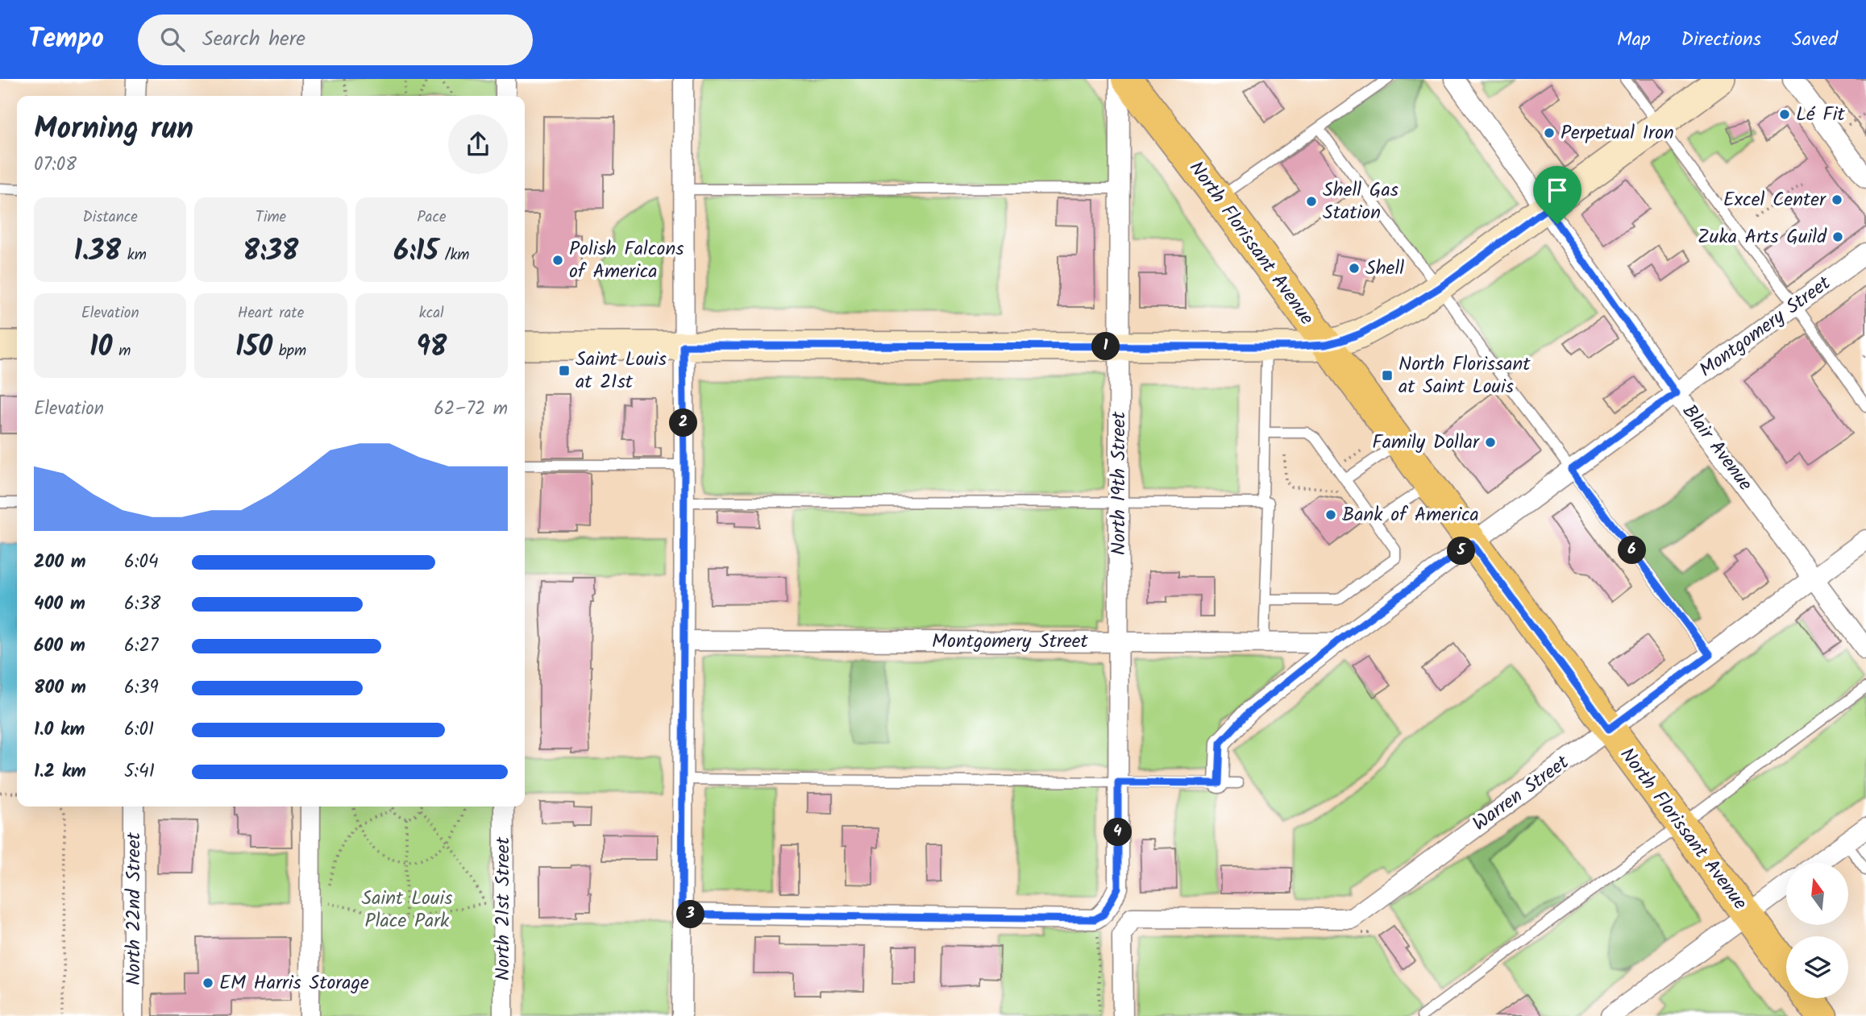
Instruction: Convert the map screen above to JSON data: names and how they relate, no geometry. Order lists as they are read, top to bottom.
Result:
{
  "streets": {
    "main road": ["North Florissant Avenue"],
    "street": [
      "Montgomery Street",
      "Blair Avenue",
      "North 19th Street",
      "Warren Street",
      "North 22nd Street",
      "North 21st Street"
    ]
  },
  "crossings": [
    ["North Florissant Avenue", "Montgomery Street"],
    ["North Florissant Avenue", "Warren Street"],
    ["Montgomery Street", "Blair Avenue"],
    ["Montgomery Street", "North 19th Street"],
    ["Blair Avenue", "Warren Street"]
  ],
  "parks": ["Saint Louis Place Park"],
  "places": {
    "other": [
      "Lé Fit",
      "Perpetual Iron",
      "Excel Center",
      "Shell Gas Station",
      "Zuka Arts Guild",
      "Polish Falcons of America",
      "Shell",
      "Family Dollar",
      "Bank of America",
      "EM Harris Storage"
    ],
    "transit": ["Saint Louis at 21st", "North Florissant at Saint Louis"]
  },
  "north": "top",
  "page": {
    "header": "Tempo",
    "search": "Search here",
    "nav": ["Map", "Directions", "Saved"],
    "heading": ["Morning run", "07:08"],
    "stats": [
      ["Distance", "1.38 km"],
      ["Time", "8:38"],
      ["Pace", "6:15 /km"],
      ["Elevation", "10 m"],
      ["Heart rate", "150 bpm"],
      ["kcal", "98"]
    ],
    "pins": [
      "1",
      "2",
      "6",
      "5",
      "4",
      "3"
    ],
    "chart": ["Elevation", "62–72 m"],
    "list": [
      {
        "name": "200 m",
        "note": "6:04"
      },
      {
        "name": "400 m",
        "note": "6:38"
      },
      {
        "name": "600 m",
        "note": "6:27"
      },
      {
        "name": "800 m",
        "note": "6:39"
      },
      {
        "name": "1.0 km",
        "note": "6:01"
      },
      {
        "name": "1.2 km",
        "note": "5:41"
      }
    ]
  }
}
